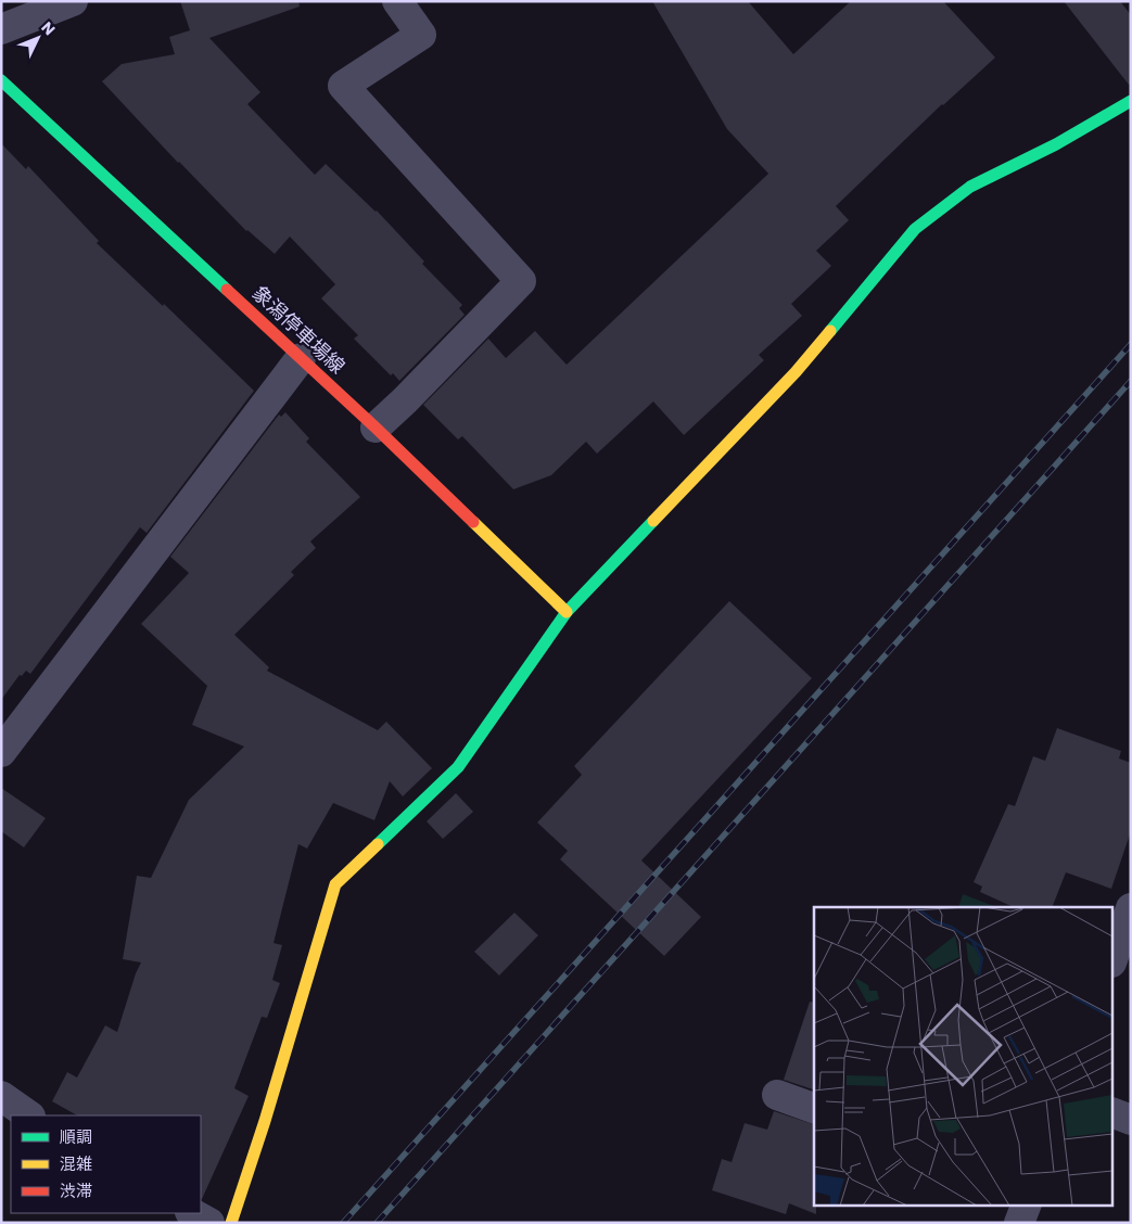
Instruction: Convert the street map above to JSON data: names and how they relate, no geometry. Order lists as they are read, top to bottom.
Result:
{
  "streets": {
    "street": ["象潟停車場線"]
  },
  "legend": ["順調", "混雑", "渋滞"],
  "north": "top right"
}
